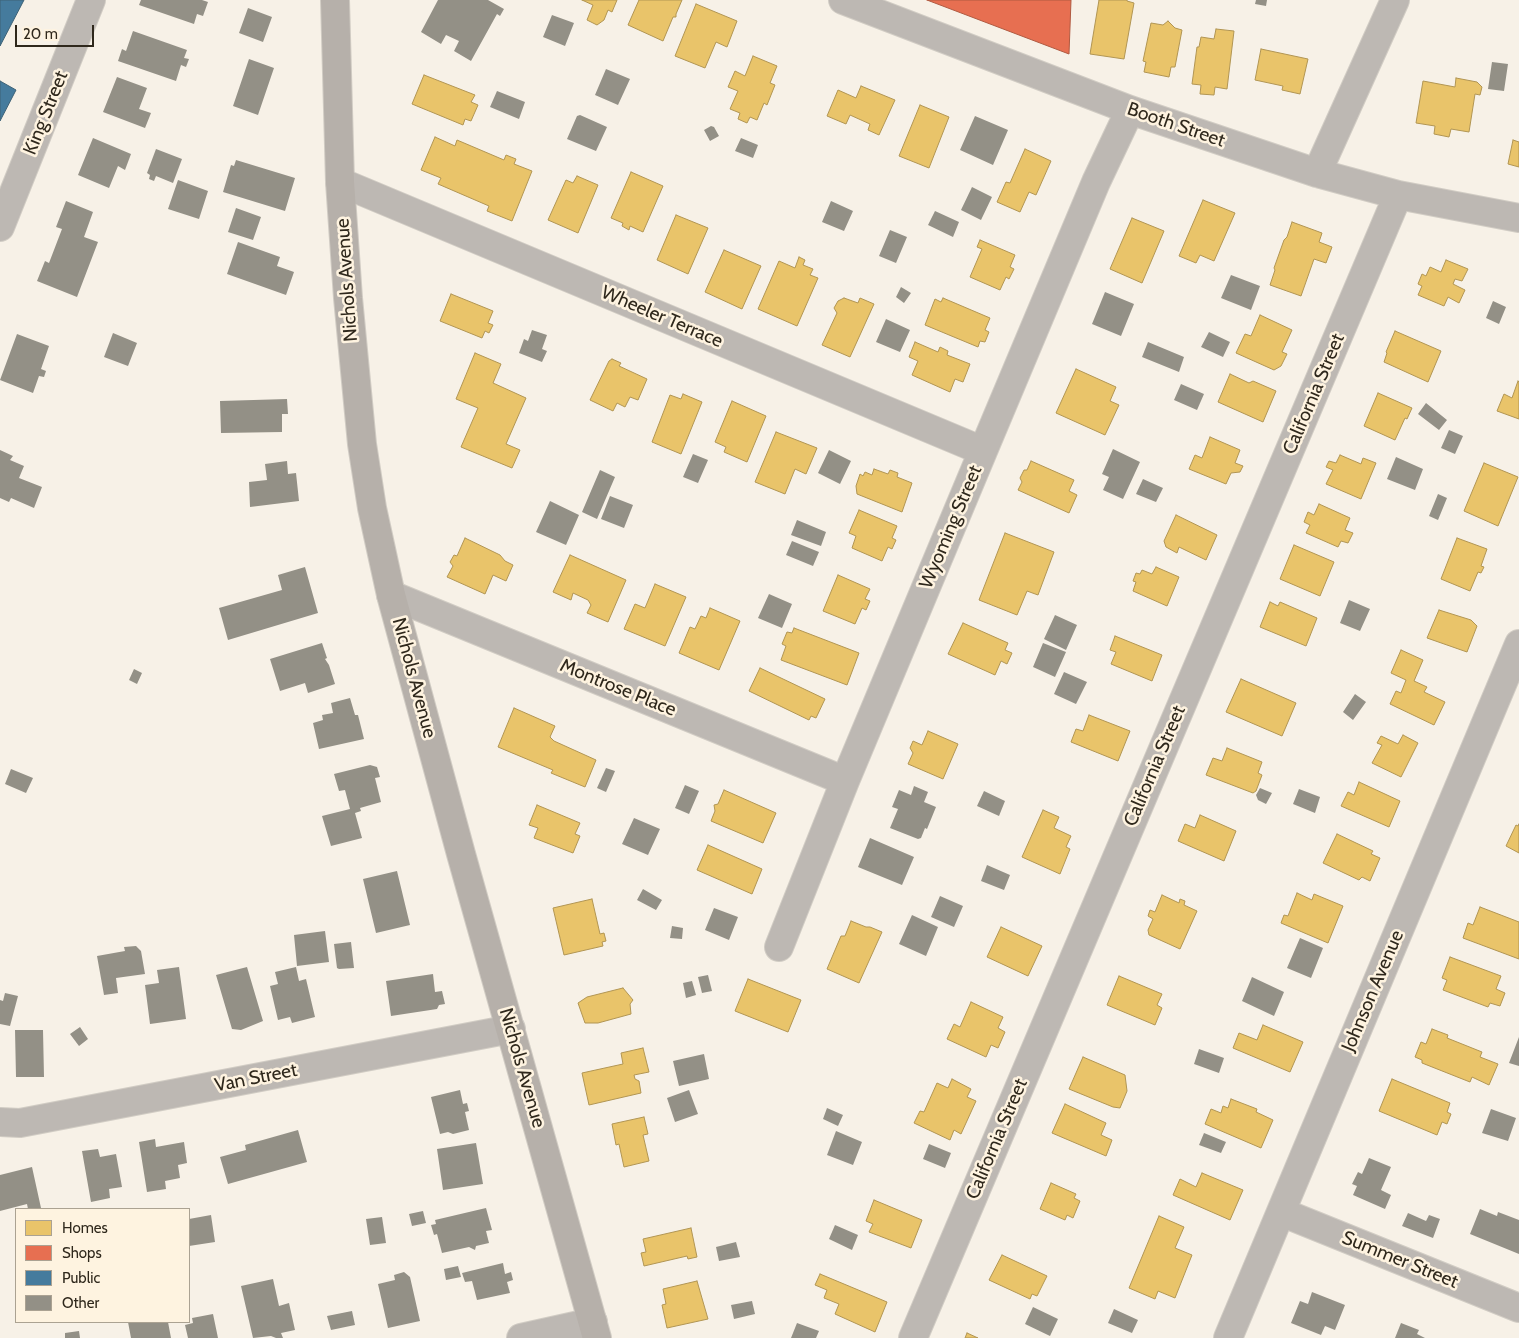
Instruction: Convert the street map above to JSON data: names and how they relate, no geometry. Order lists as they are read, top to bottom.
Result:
{
  "streets": {
    "main road": ["Nichols Avenue"],
    "street": [
      "King Street",
      "Booth Street",
      "Wheeler Terrace",
      "California Street",
      "Wyoming Street",
      "Montrose Place",
      "Johnson Avenue",
      "Van Street",
      "Summer Street"
    ]
  },
  "crossings": [
    ["Booth Street", "California Street"],
    ["Booth Street", "Wyoming Street"],
    ["Nichols Avenue", "Wheeler Terrace"],
    ["Nichols Avenue", "Montrose Place"],
    ["Nichols Avenue", "Van Street"],
    ["Wheeler Terrace", "Wyoming Street"],
    ["Wyoming Street", "Montrose Place"],
    ["Johnson Avenue", "Summer Street"]
  ],
  "legend": [
    "Homes",
    "Shops",
    "Public",
    "Other"
  ],
  "scale_bar": "20 m"
}
